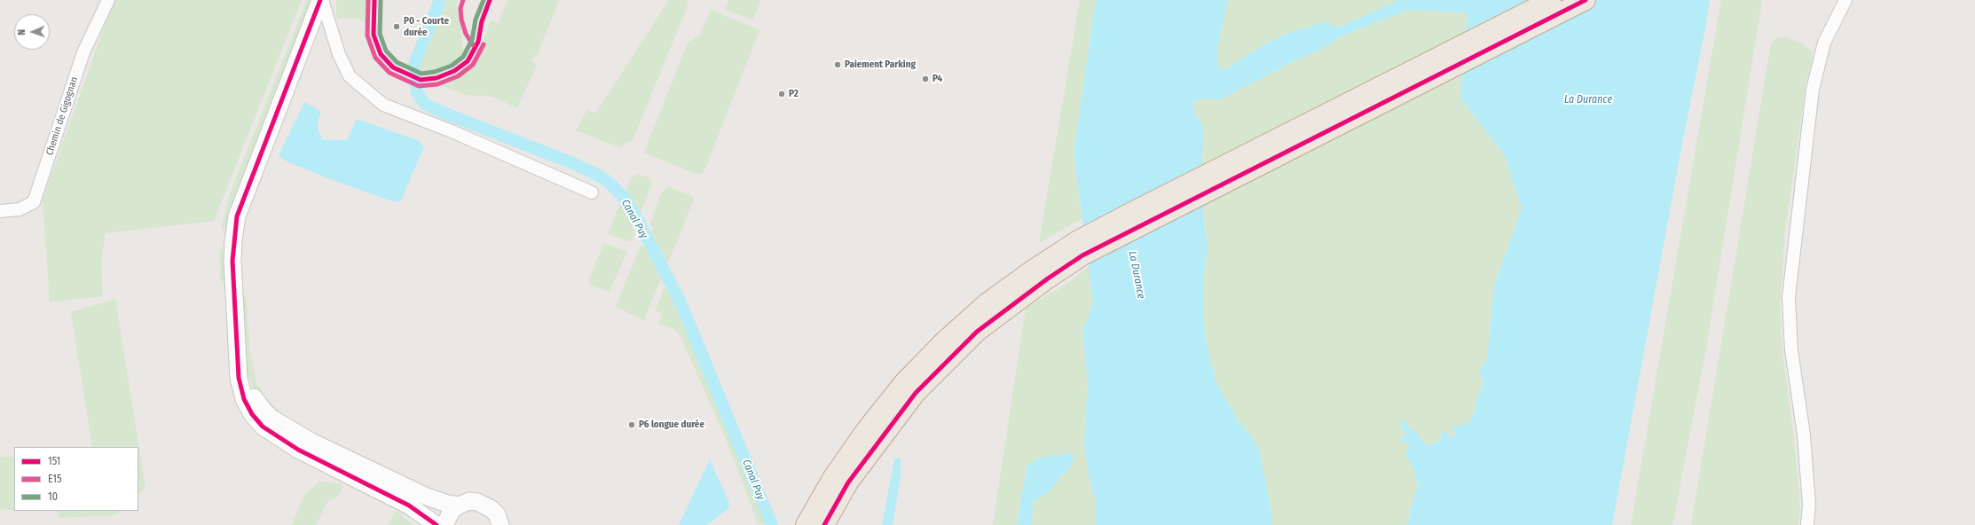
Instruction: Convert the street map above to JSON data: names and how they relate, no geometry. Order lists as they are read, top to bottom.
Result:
{
  "streets": {
    "street": ["Chemin de Gigognan"]
  },
  "water": ["La Durance", "Canal Puy"],
  "places": [
    "P0 - Courte durée",
    "Paiement Parking",
    "P4",
    "P2",
    "P6 longue durée"
  ],
  "lines": ["transit line 151", "transit line E15", "transit line 10"],
  "legend": ["151", "E15", "10"],
  "north": "left"
}
